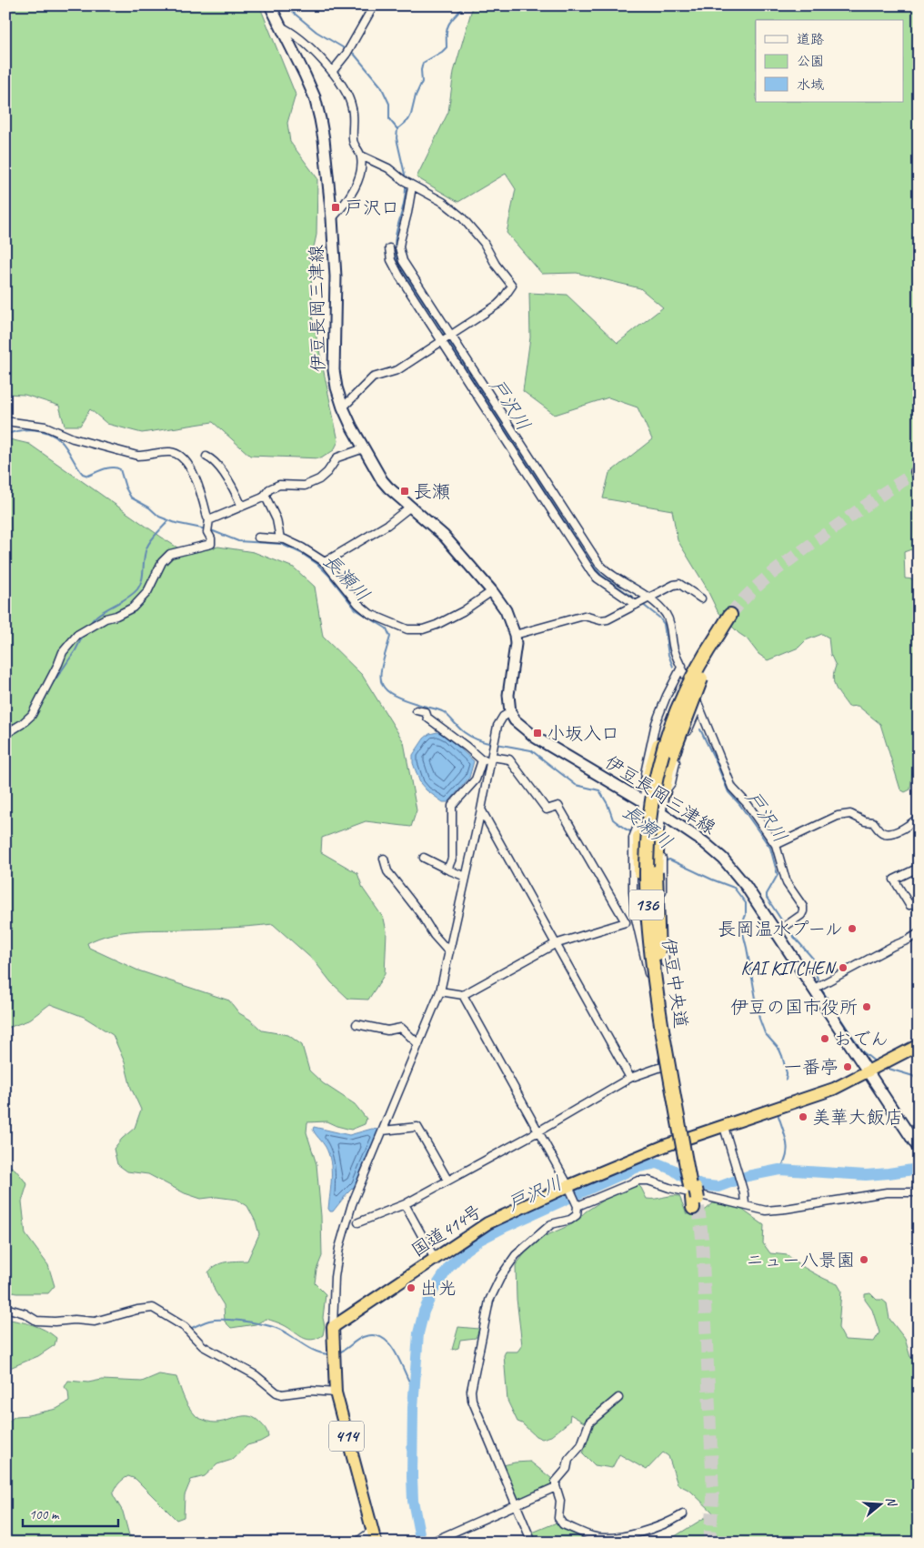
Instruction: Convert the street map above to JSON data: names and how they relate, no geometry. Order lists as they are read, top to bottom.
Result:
{
  "streets": {
    "highway": [
      "136",
      "伊豆中央道",
      "国道414号",
      "414"
    ],
    "main road": ["伊豆長岡三津線"]
  },
  "crossings": [
    ["伊豆長岡三津線", "国道414号"],
    ["国道414号", "414"]
  ],
  "water": ["戸沢川", "長瀬川"],
  "places": {
    "transit": ["戸沢口", "長瀬", "小坂入口"],
    "other": [
      "長岡温水プール",
      "KAI KITCHEN",
      "伊豆の国市役所",
      "おでん",
      "一番亭",
      "美華大飯店",
      "ニュー八景園",
      "出光"
    ]
  },
  "legend": ["道路", "公園", "水域"],
  "scale_bar": "100 m",
  "north": "right"
}
